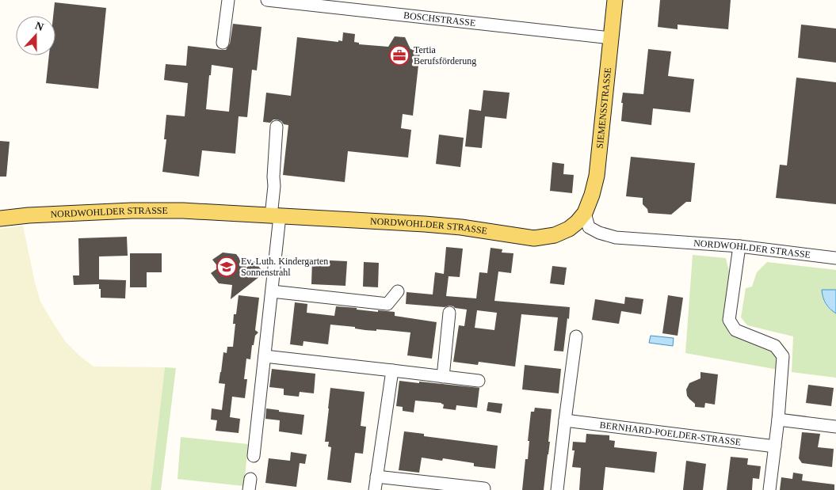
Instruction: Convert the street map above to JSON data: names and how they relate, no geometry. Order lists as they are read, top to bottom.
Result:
{
  "streets": {
    "main road": ["SIEMENSSTRASSE", "NORDWOHLDER STRASSE"],
    "street": ["BOSCHSTRASSE", "BERNHARD-POELDER-STRASSE"]
  },
  "crossings": [
    ["BOSCHSTRASSE", "SIEMENSSTRASSE"],
    ["SIEMENSSTRASSE", "NORDWOHLDER STRASSE"]
  ],
  "places": {
    "office": ["Tertia Berufsförderung"],
    "school or university": ["Ev. Luth. Kindergarten Sonnenstrahl"]
  },
  "north": "top"
}
